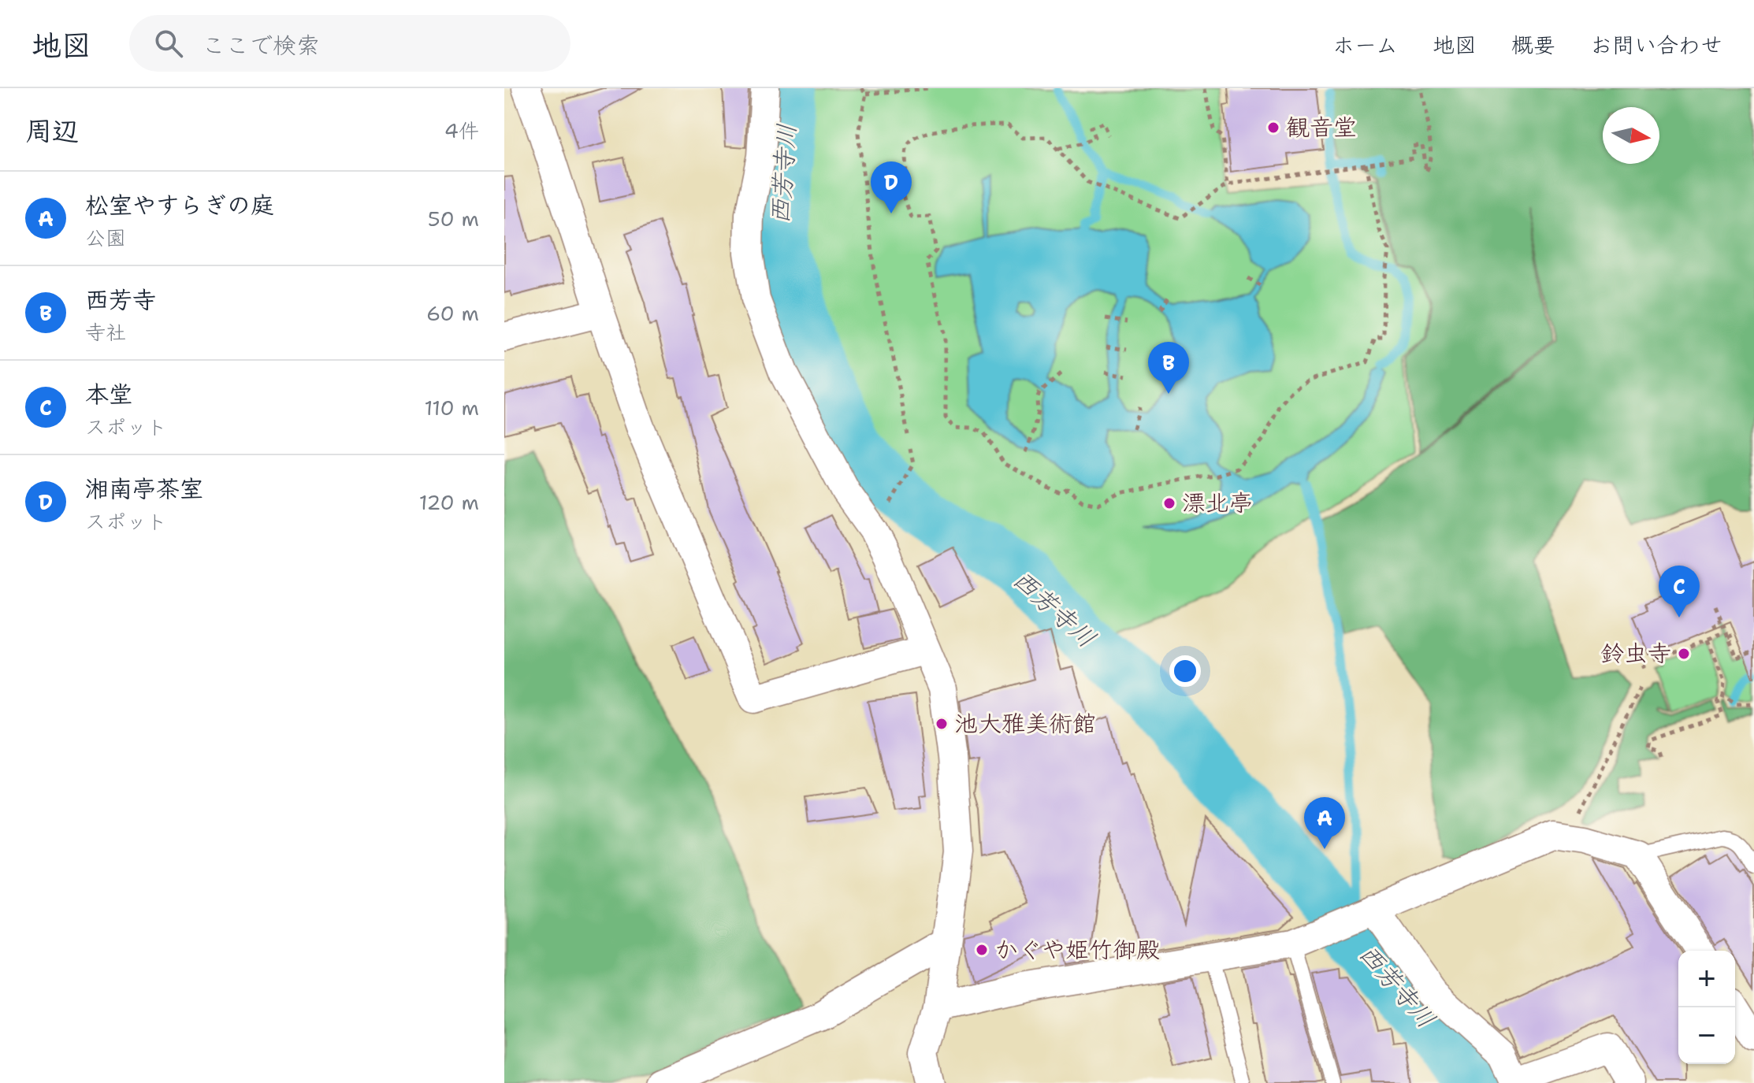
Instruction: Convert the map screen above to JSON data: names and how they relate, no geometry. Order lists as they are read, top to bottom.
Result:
{
  "water": ["西芳寺川"],
  "places": [
    "観音堂",
    "漂北亭",
    "鈴虫寺",
    "池大雅美術館",
    "かぐや姫竹御殿"
  ],
  "north": "right",
  "page": {
    "header": "地図",
    "search": "ここで検索",
    "nav": [
      "ホーム",
      "地図",
      "概要",
      "お問い合わせ"
    ],
    "heading": ["周辺", "4件"],
    "pins": [
      "D",
      "B",
      "C",
      "A"
    ],
    "list": [
      {
        "mark": "A",
        "name": "松室やすらぎの庭",
        "note": "公園",
        "value": "50 m"
      },
      {
        "mark": "B",
        "name": "西芳寺",
        "note": "寺社",
        "value": "60 m"
      },
      {
        "mark": "C",
        "name": "本堂",
        "note": "スポット",
        "value": "110 m"
      },
      {
        "mark": "D",
        "name": "湘南亭茶室",
        "note": "スポット",
        "value": "120 m"
      }
    ],
    "map_buttons": ["+", "−"]
  }
}
